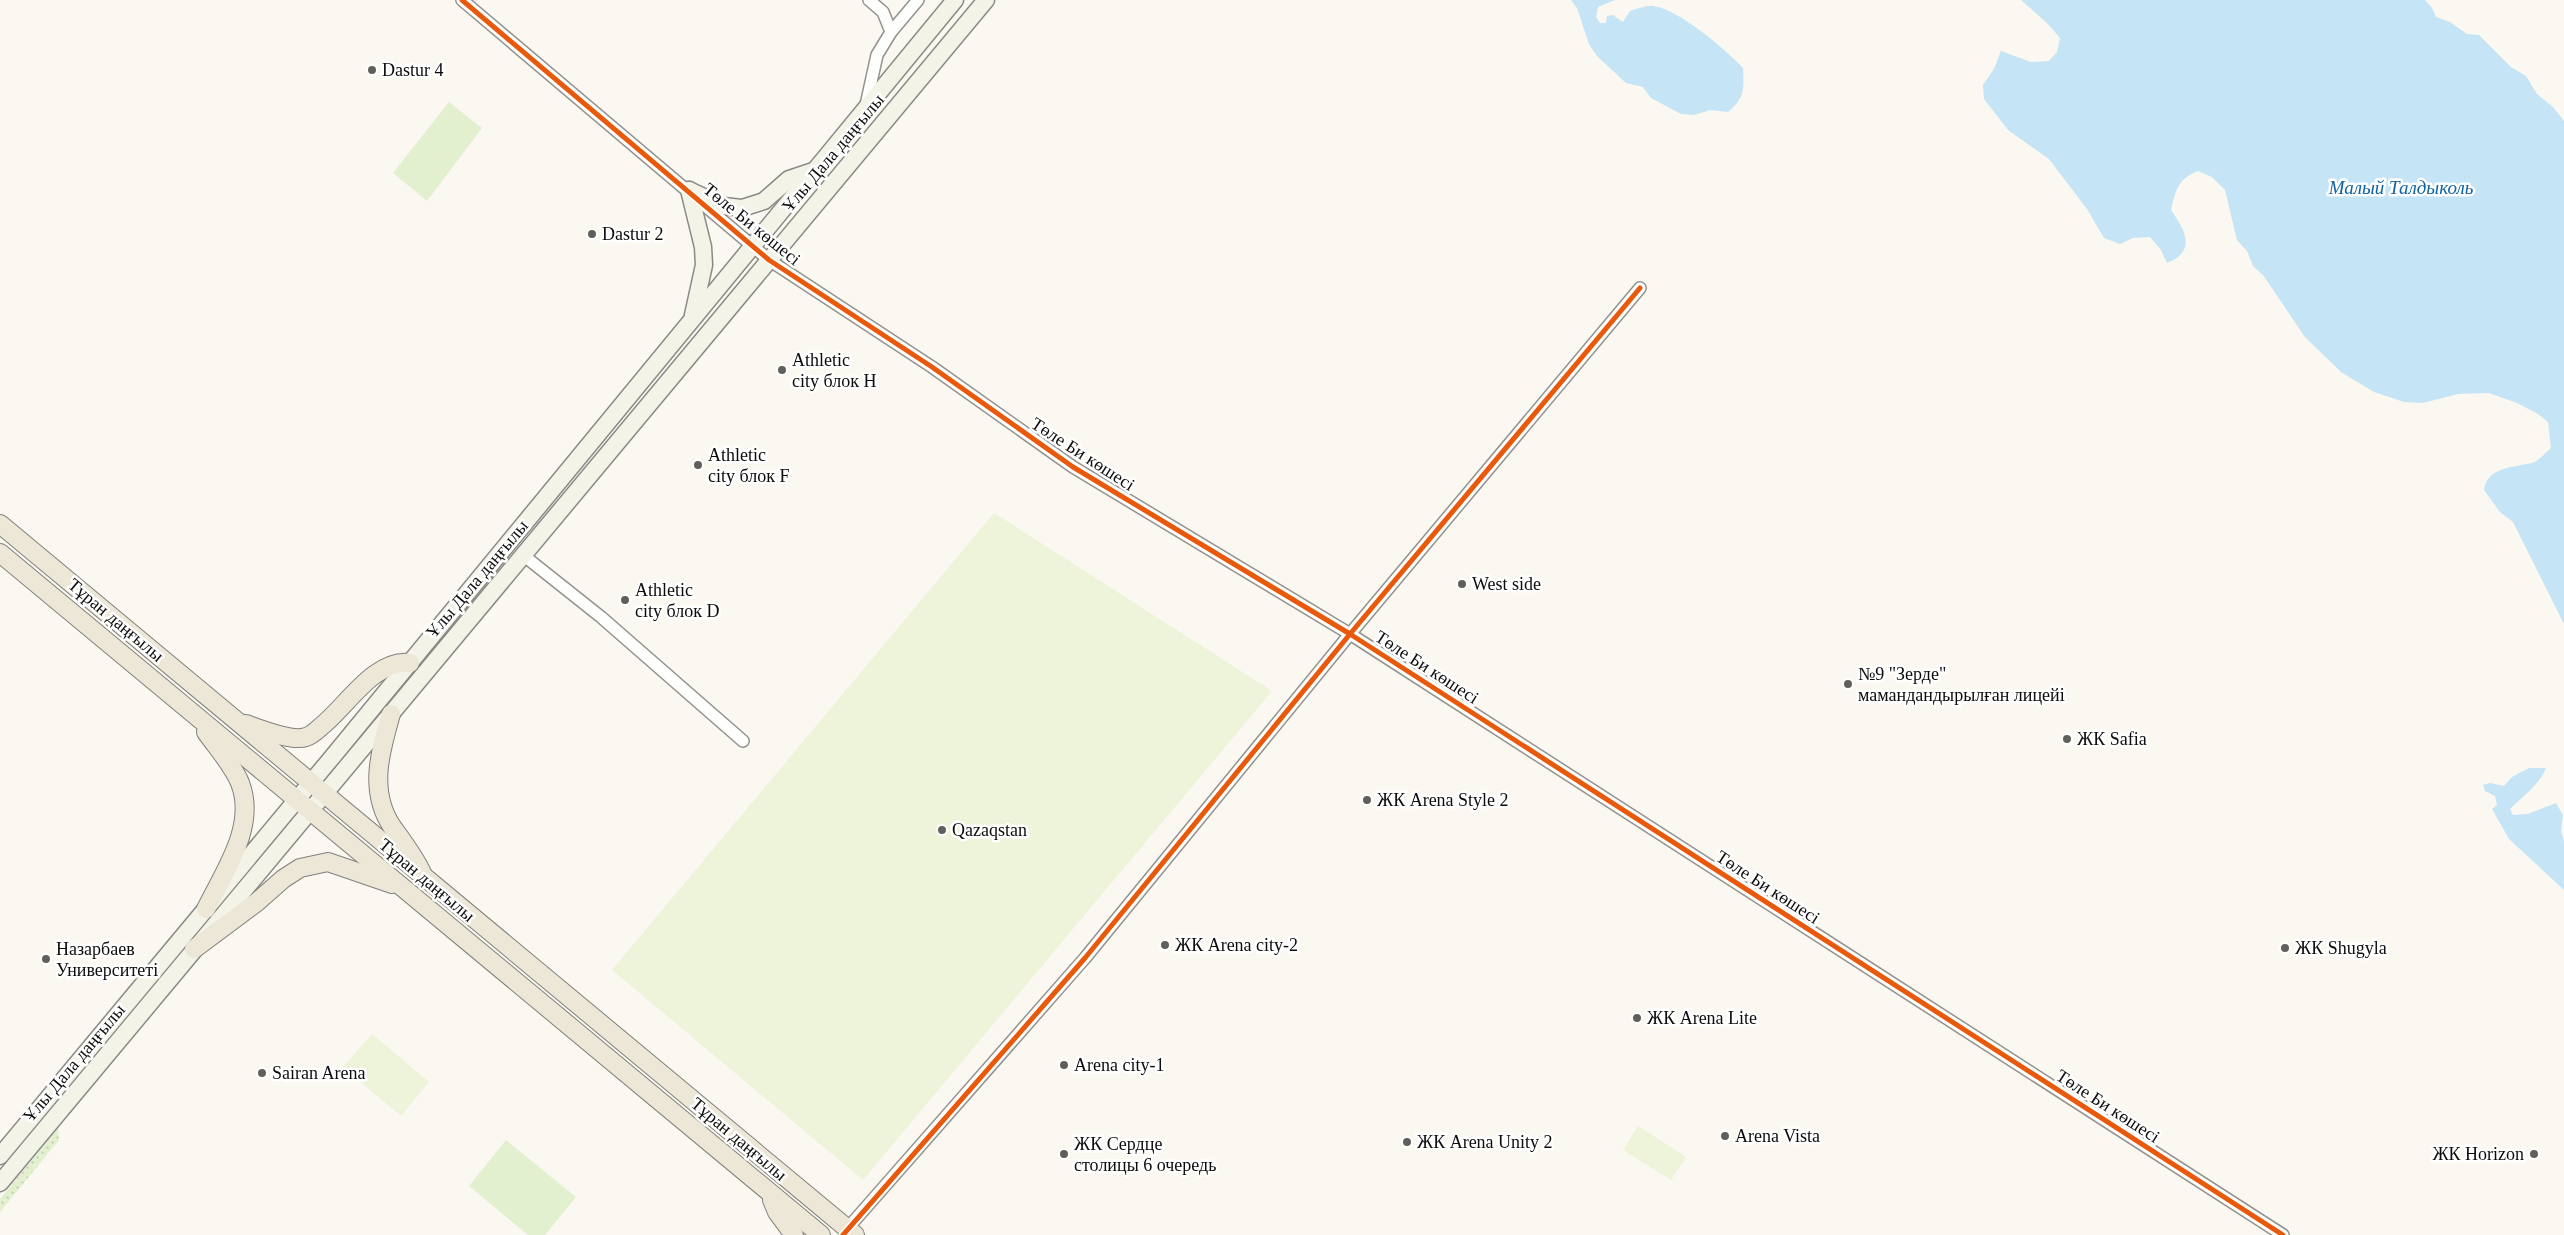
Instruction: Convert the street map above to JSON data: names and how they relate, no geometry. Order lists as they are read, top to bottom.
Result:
{
  "streets": {
    "main road": ["Тұран даңғылы"],
    "street": ["Ұлы Дала даңғылы", "Төле Би көшесі"]
  },
  "crossings": [
    ["Ұлы Дала даңғылы", "Төле Би көшесі"],
    ["Ұлы Дала даңғылы", "Тұран даңғылы"]
  ],
  "water": ["Малый Талдыколь"],
  "places": [
    "Dastur 4",
    "Dastur 2",
    "Athletic city блок H",
    "Athletic city блок F",
    "West side",
    "Athletic city блок D",
    "№9 \"Зерде\" мамандандырылған лицейі",
    "ЖК Safia",
    "ЖК Arena Style 2",
    "Qazaqstan",
    "ЖК Arena city-2",
    "ЖК Shugyla",
    "Назарбаев Университеті",
    "ЖК Arena Lite",
    "Arena city-1",
    "Sairan Arena",
    "Arena Vista",
    "ЖК Arena Unity 2",
    "ЖК Сердце столицы 6 очередь",
    "ЖК Horizon"
  ]
}
